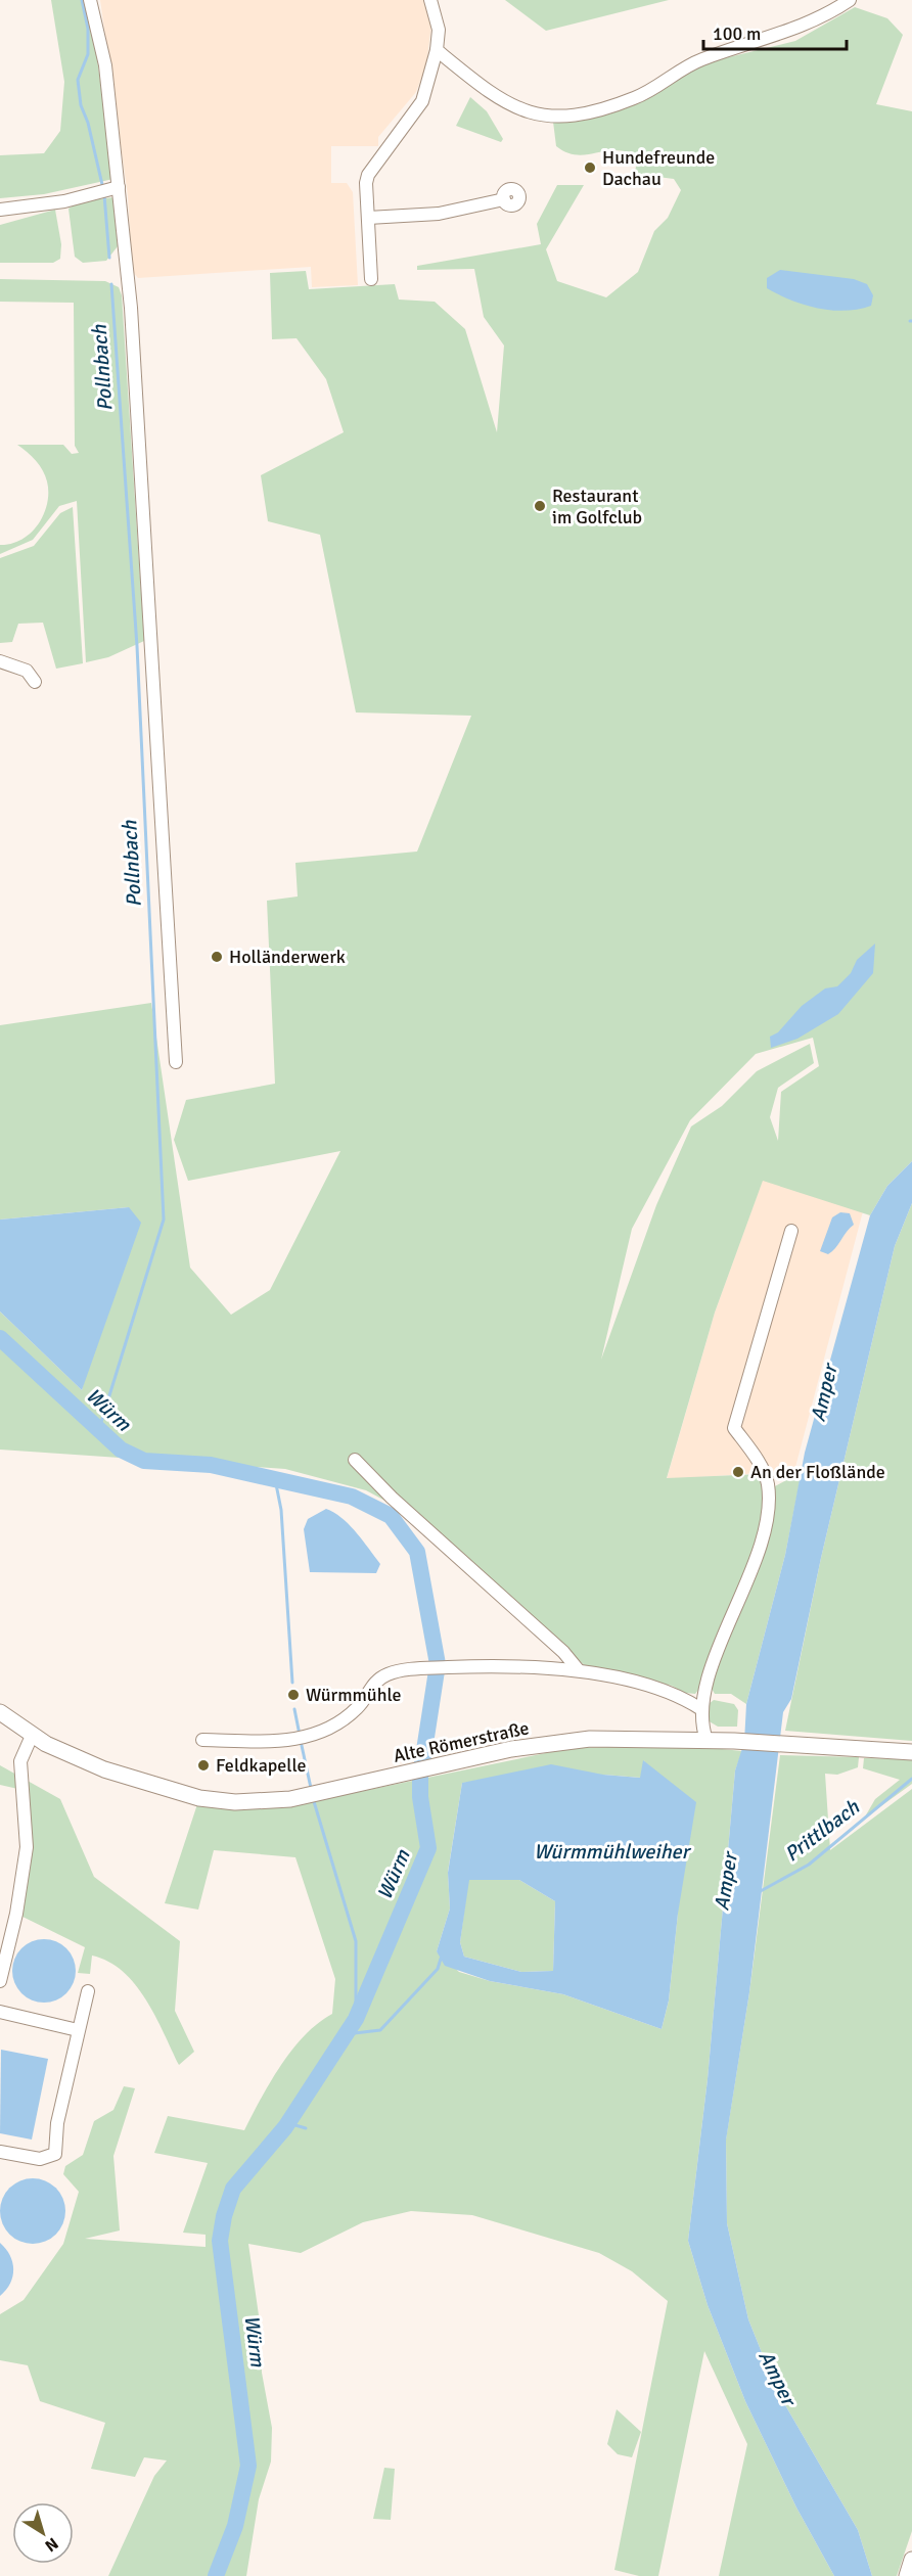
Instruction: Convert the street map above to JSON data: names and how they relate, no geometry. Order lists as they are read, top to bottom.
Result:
{
  "streets": {
    "main road": ["Alte Römerstraße"]
  },
  "water": [
    "Pollnbach",
    "Amper",
    "Würm",
    "Prittlbach",
    "Würmmühlweiher"
  ],
  "places": [
    "Hundefreunde Dachau",
    "Restaurant im Golfclub",
    "Holländerwerk",
    "An der Floßlände",
    "Würmmühle",
    "Feldkapelle"
  ],
  "scale_bar": "100 m",
  "north": "bottom right"
}
